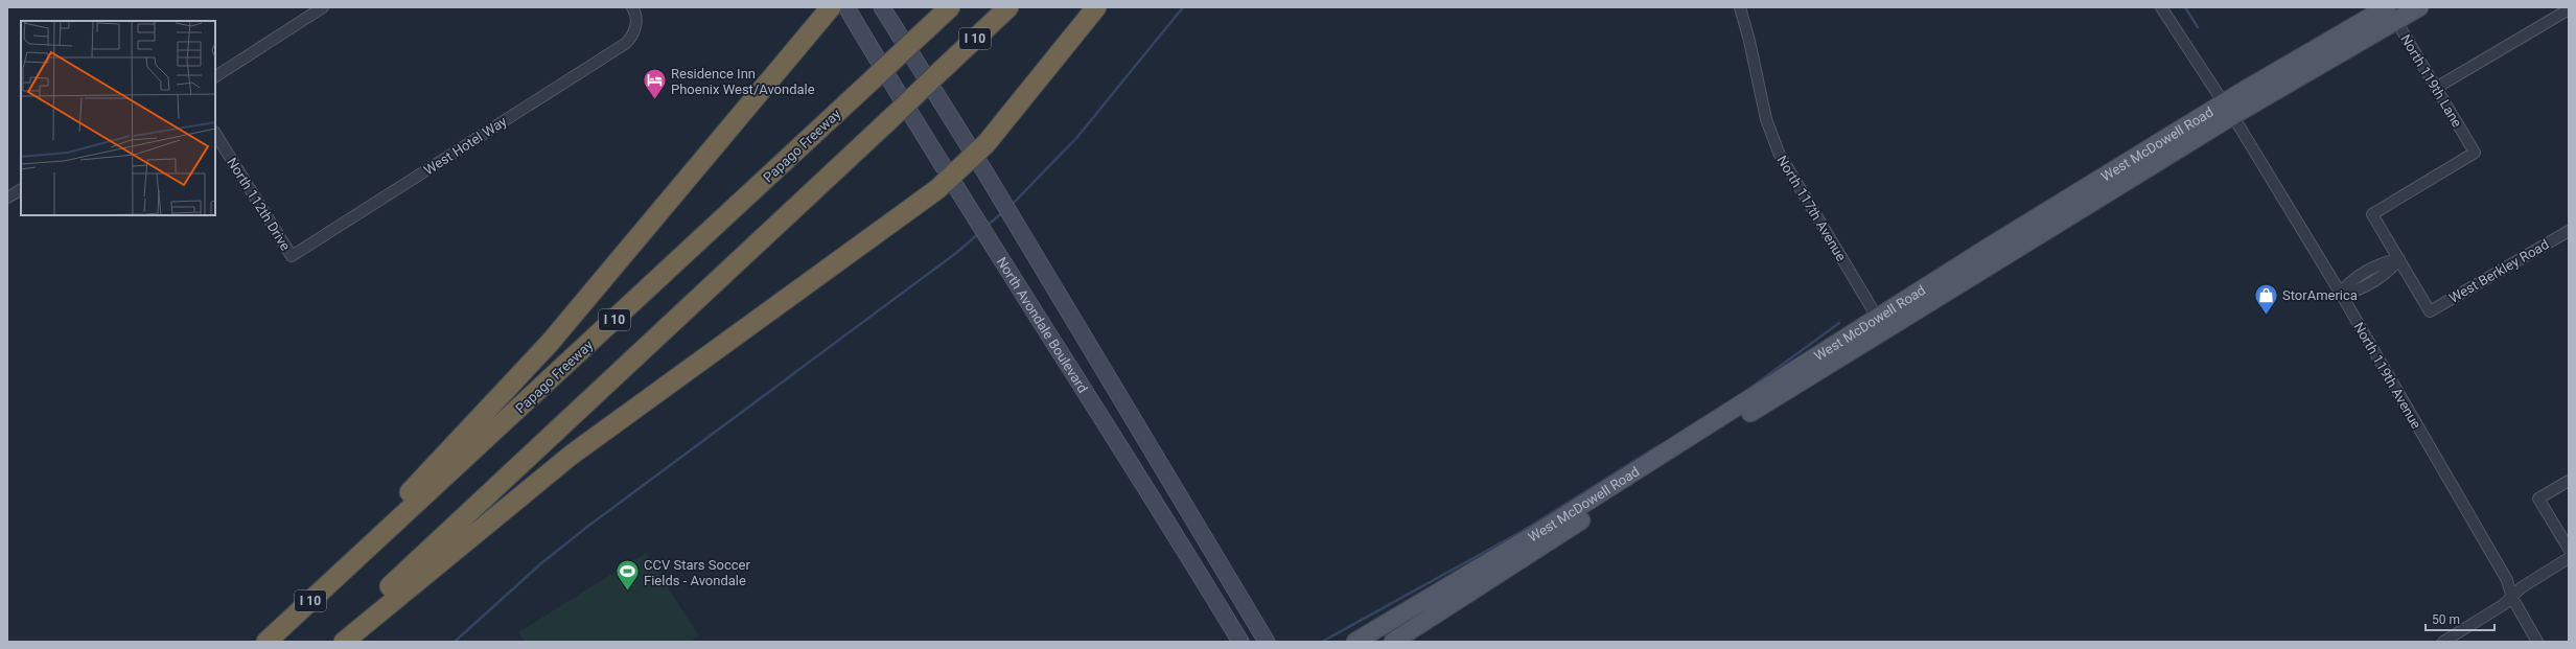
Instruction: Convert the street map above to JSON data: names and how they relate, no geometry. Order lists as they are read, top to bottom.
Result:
{
  "streets": {
    "highway": ["I 10", "Papago Freeway"],
    "main road": ["West McDowell Road", "North Avondale Boulevard"],
    "street": [
      "North 119th Lane",
      "West Hotel Way",
      "North 112th Drive",
      "North 117th Avenue",
      "West Berkley Road",
      "North 119th Avenue"
    ]
  },
  "crossings": [
    ["North 119th Lane", "West McDowell Road"],
    ["North 119th Lane", "West Berkley Road"],
    ["West McDowell Road", "North 117th Avenue"],
    ["West McDowell Road", "North 119th Avenue"],
    ["West Hotel Way", "North 112th Drive"]
  ],
  "places": {
    "hotel": ["Residence Inn Phoenix West/Avondale"],
    "shop": ["StorAmerica"],
    "sports": ["CCV Stars Soccer Fields - Avondale"]
  },
  "scale_bar": "50 m"
}
